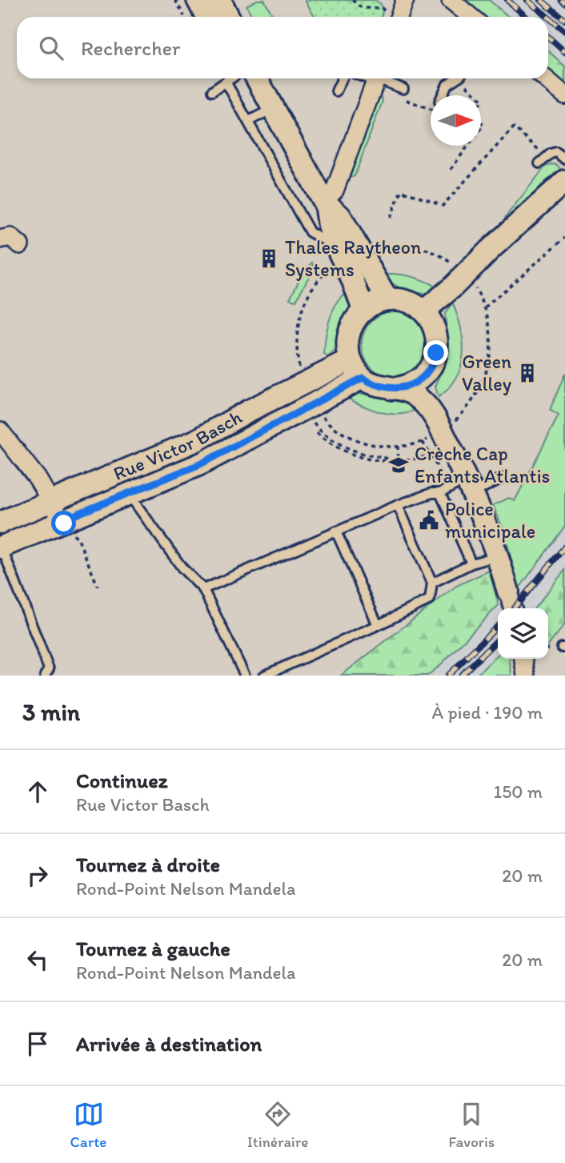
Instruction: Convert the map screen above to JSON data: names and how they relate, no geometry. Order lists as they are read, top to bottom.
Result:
{
  "streets": {
    "street": ["Rue Victor Basch"]
  },
  "places": {
    "building": ["Thales Raytheon Systems", "Green Valley"],
    "school or university": ["Crèche Cap Enfants Atlantis"],
    "public building": ["Police municipale"]
  },
  "north": "right",
  "page": {
    "search": "Rechercher",
    "heading": ["3 min", "À pied · 190 m"],
    "list": [
      ["Continuez", "Rue Victor Basch", "150 m"],
      ["Tournez à droite", "Rond-Point Nelson Mandela", "20 m"],
      ["Tournez à gauche", "Rond-Point Nelson Mandela", "20 m"],
      "Arrivée à destination"
    ],
    "nav": ["Carte", "Itinéraire", "Favoris"]
  }
}
